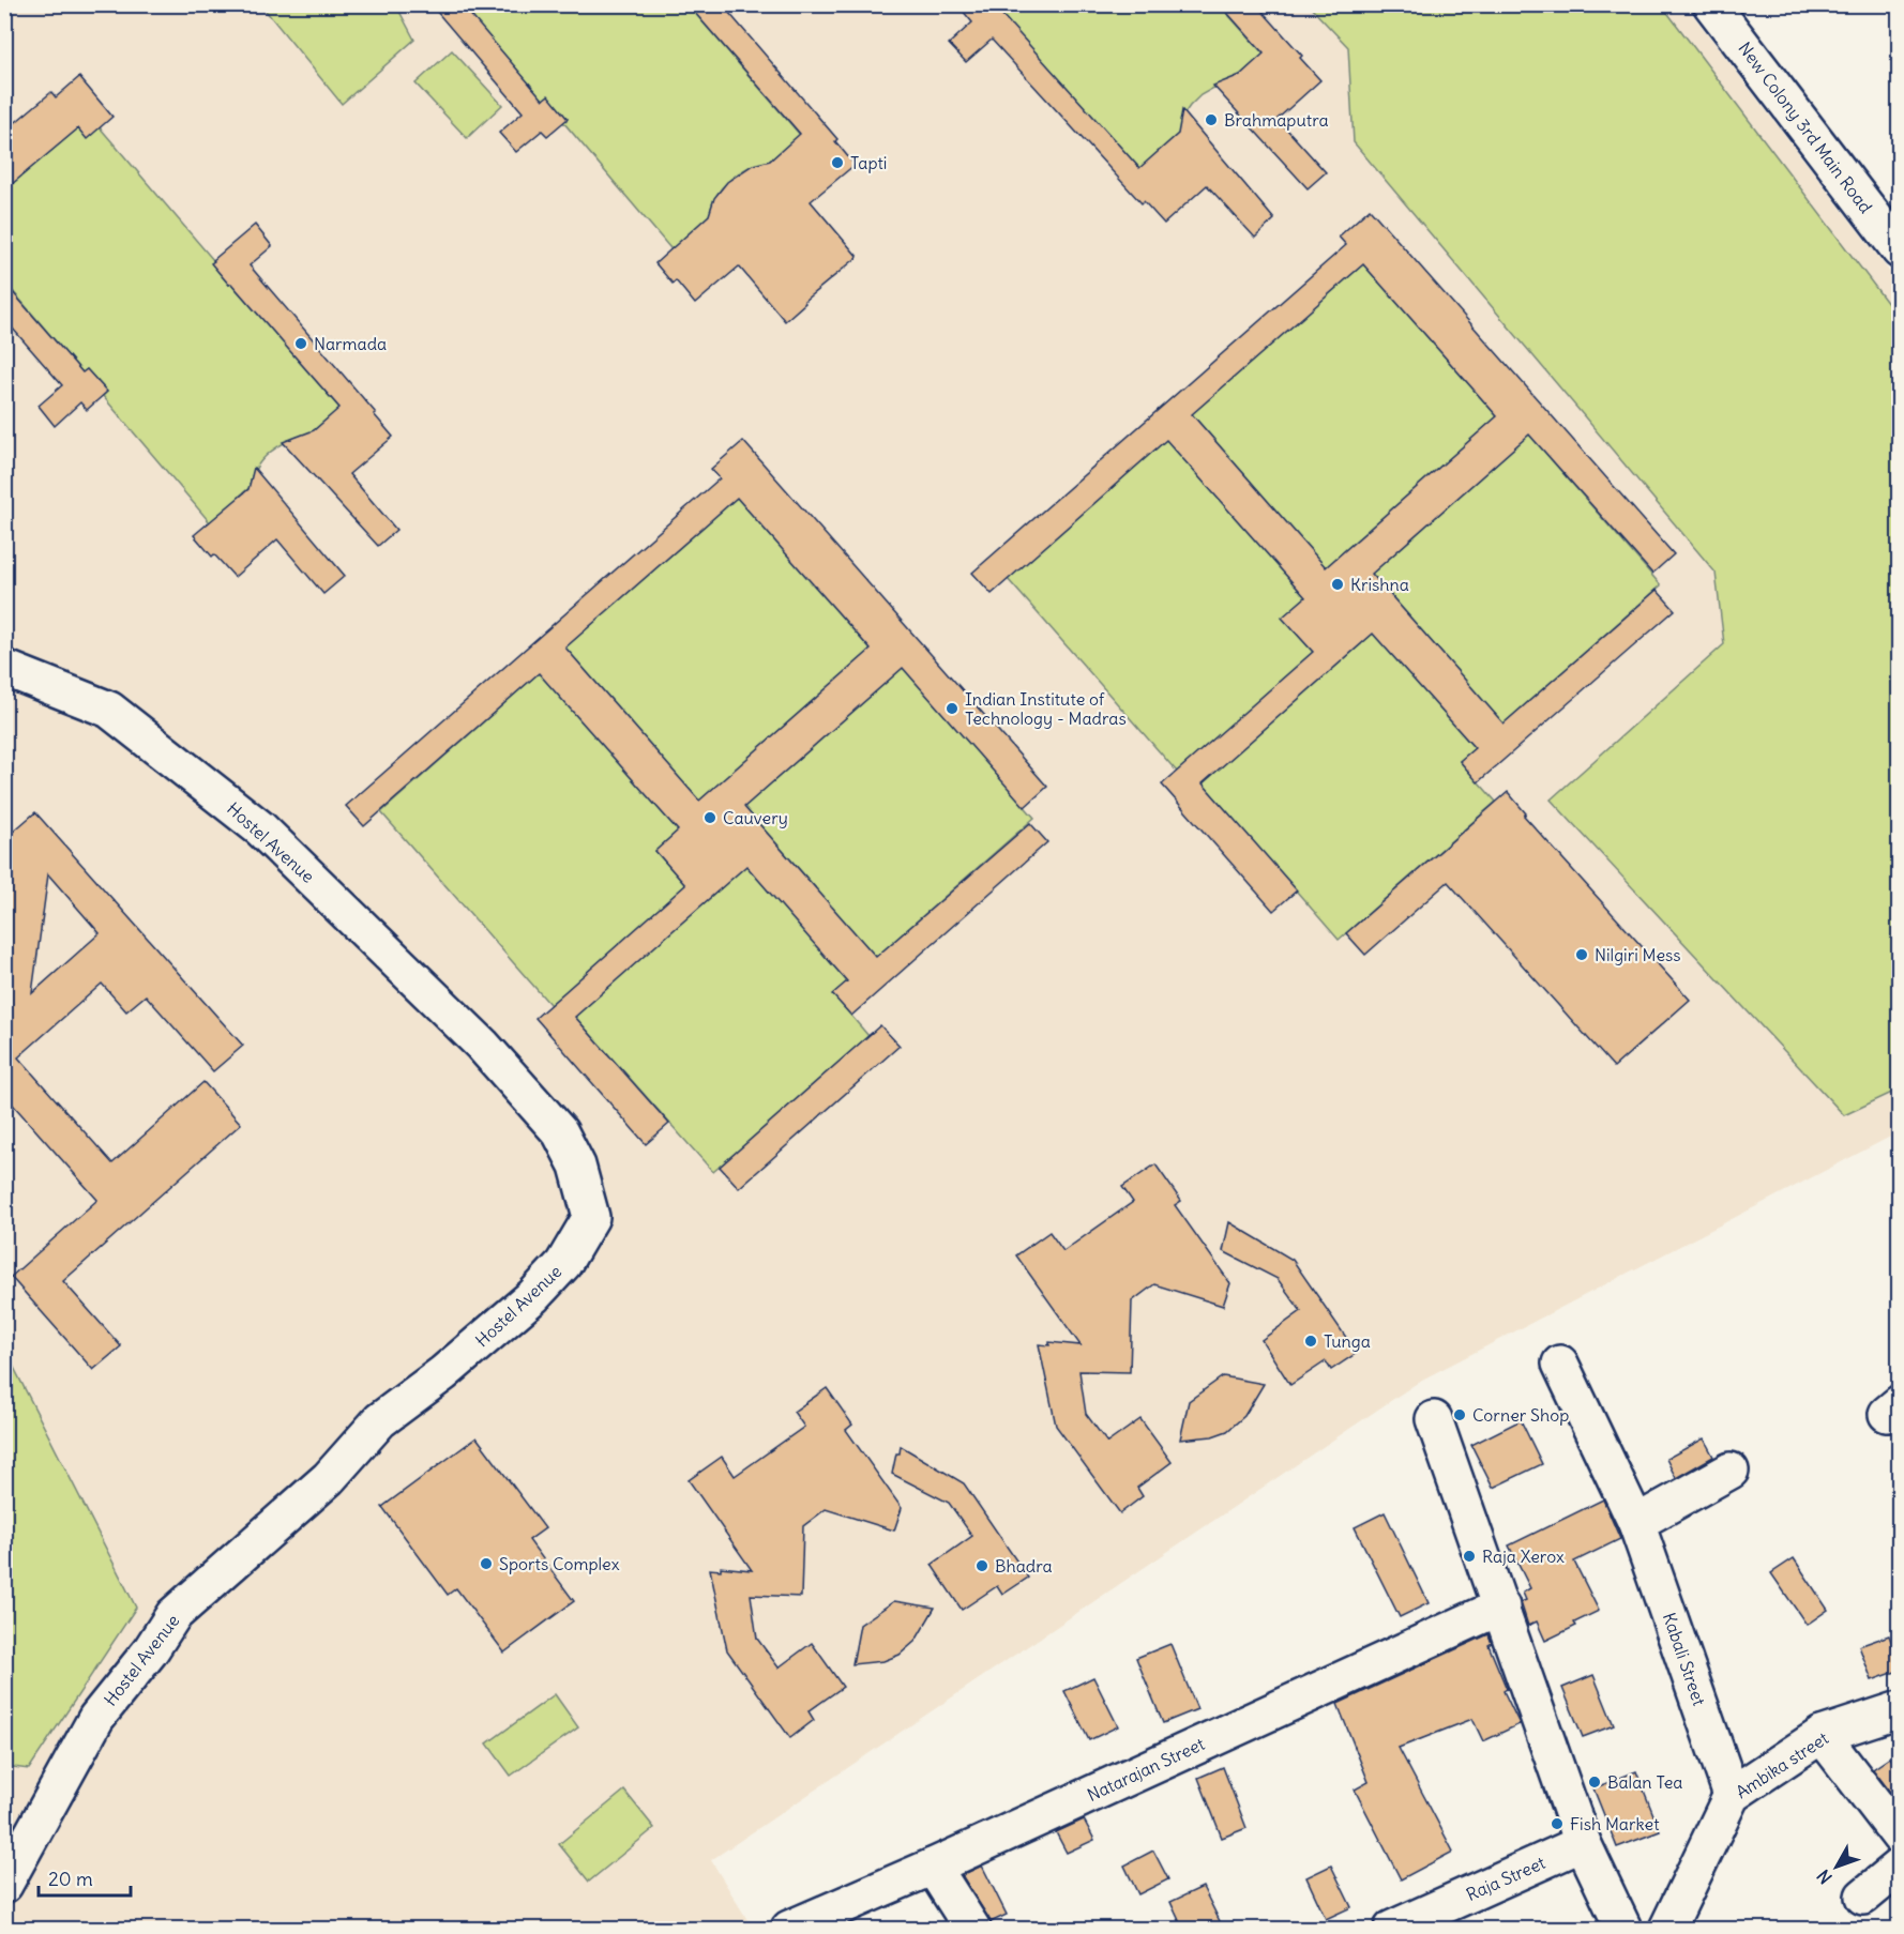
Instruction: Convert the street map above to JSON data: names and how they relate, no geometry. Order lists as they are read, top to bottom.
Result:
{
  "streets": {
    "street": [
      "New Colony 3rd Main Road",
      "Hostel Avenue",
      "Kabali Street",
      "Ambika street",
      "Natarajan Street",
      "Raja Street"
    ]
  },
  "crossings": [
    ["Kabali Street", "Ambika street"]
  ],
  "places": [
    "Brahmaputra",
    "Tapti",
    "Narmada",
    "Krishna",
    "Indian Institute of Technology - Madras",
    "Cauvery",
    "Nilgiri Mess",
    "Tunga",
    "Corner Shop",
    "Raja Xerox",
    "Sports Complex",
    "Bhadra",
    "Balan Tea",
    "Fish Market"
  ],
  "scale_bar": "20 m",
  "north": "bottom left"
}
